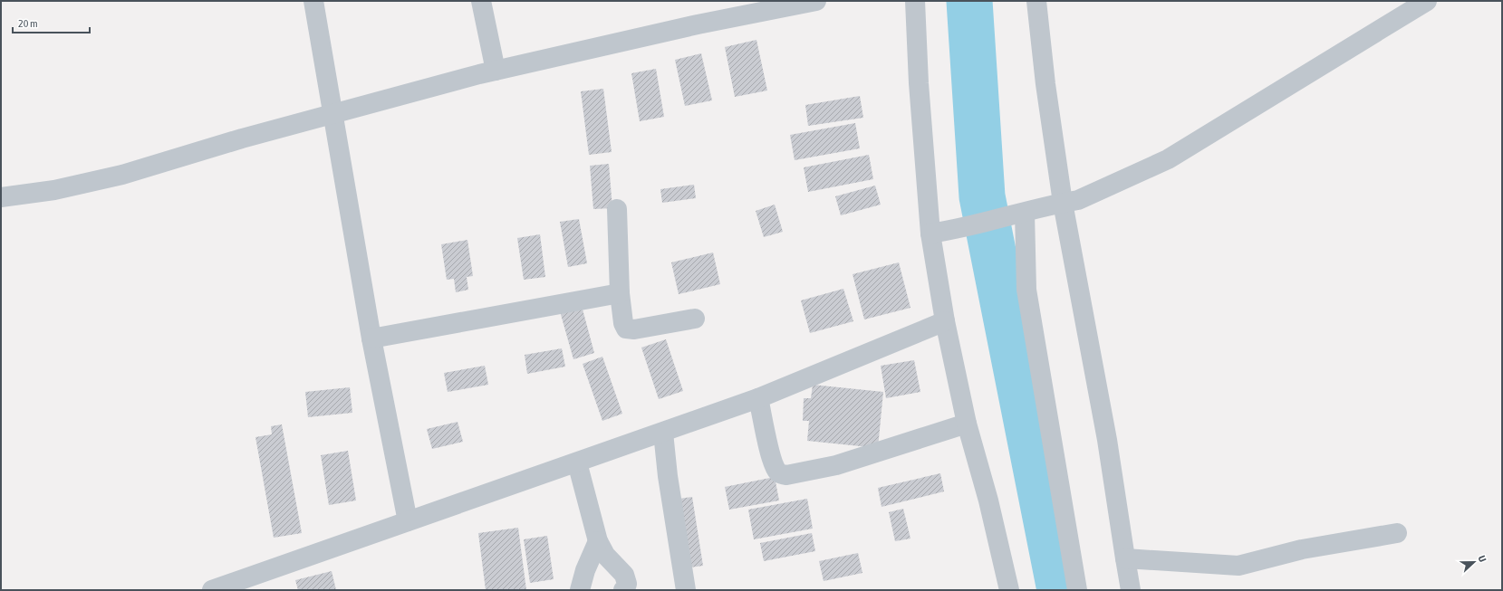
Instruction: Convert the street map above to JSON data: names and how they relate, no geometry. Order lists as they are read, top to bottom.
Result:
{
  "scale_bar": "20 m",
  "north": "right"
}
